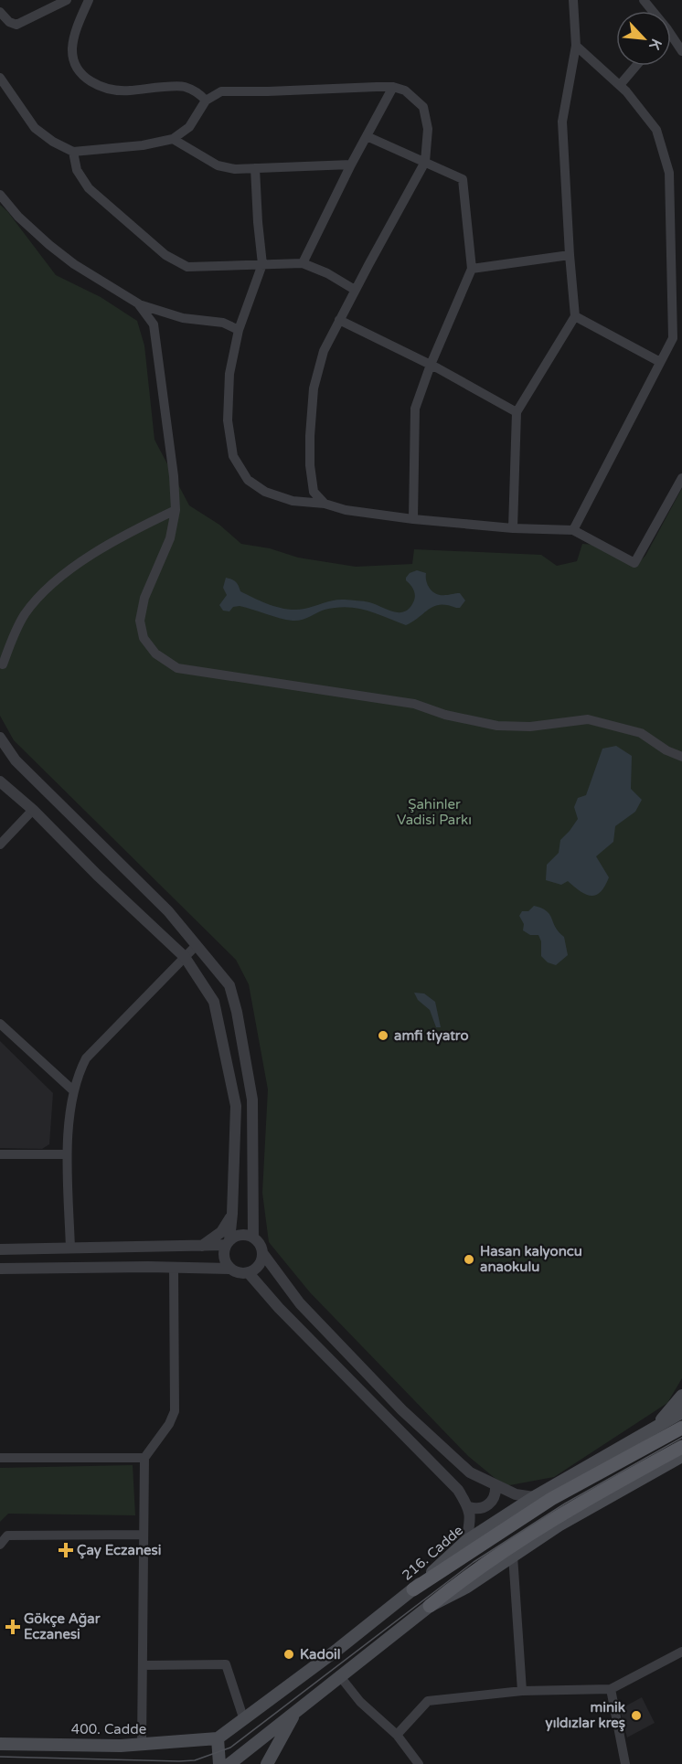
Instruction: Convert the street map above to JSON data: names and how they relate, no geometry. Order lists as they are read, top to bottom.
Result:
{
  "streets": {
    "main road": ["216. Cadde", "400. Cadde"]
  },
  "crossings": [
    ["216. Cadde", "400. Cadde"]
  ],
  "parks": ["Şahinler Vadisi Parkı"],
  "places": {
    "other": [
      "amfi tiyatro",
      "Hasan kalyoncu anaokulu",
      "Kadoil",
      "minik yıldızlar kreş"
    ],
    "health": ["Çay Eczanesi", "Gökçe Ağar Eczanesi"]
  },
  "north": "bottom right"
}
